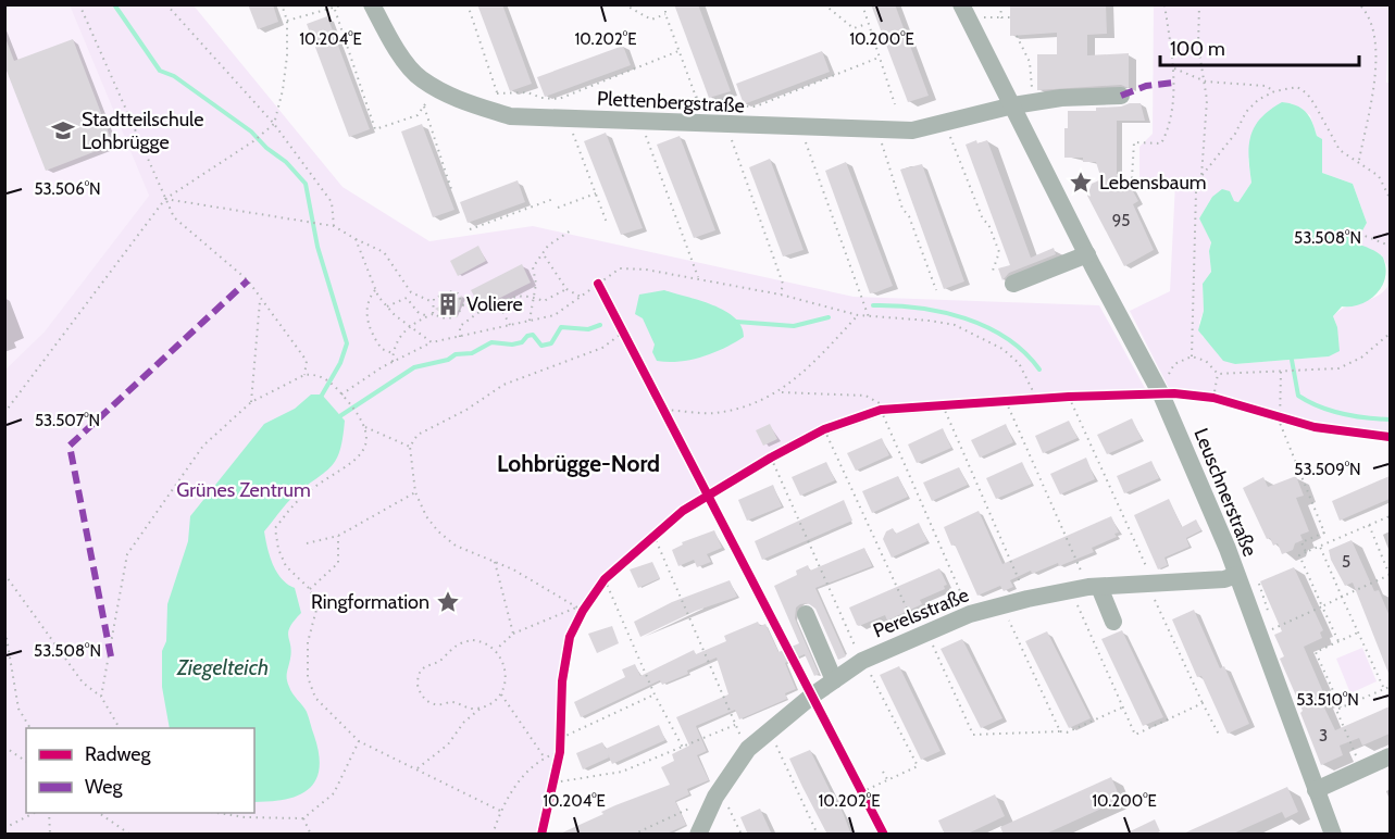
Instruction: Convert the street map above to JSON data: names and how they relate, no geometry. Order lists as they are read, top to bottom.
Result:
{
  "streets": {
    "street": ["Plettenbergstraße", "Leuschnerstraße", "Perelsstraße"]
  },
  "crossings": [
    ["Plettenbergstraße", "Leuschnerstraße"],
    ["Leuschnerstraße", "Perelsstraße"]
  ],
  "districts": ["Lohbrügge-Nord"],
  "water": ["Ziegelteich"],
  "parks": ["Grünes Zentrum"],
  "places": {
    "school or university": ["Stadtteilschule Lohbrügge"],
    "place": ["Lebensbaum", "Ringformation"],
    "building": ["Voliere"]
  },
  "house_numbers": ["95", "5", "3"],
  "legend": ["Radweg", "Weg"],
  "scale_bar": "100 m",
  "coordinates": [
    "10.204°E",
    "10.202°E",
    "10.200°E",
    "53.506°N",
    "53.508°N",
    "53.507°N",
    "53.509°N",
    "53.510°N"
  ]
}
